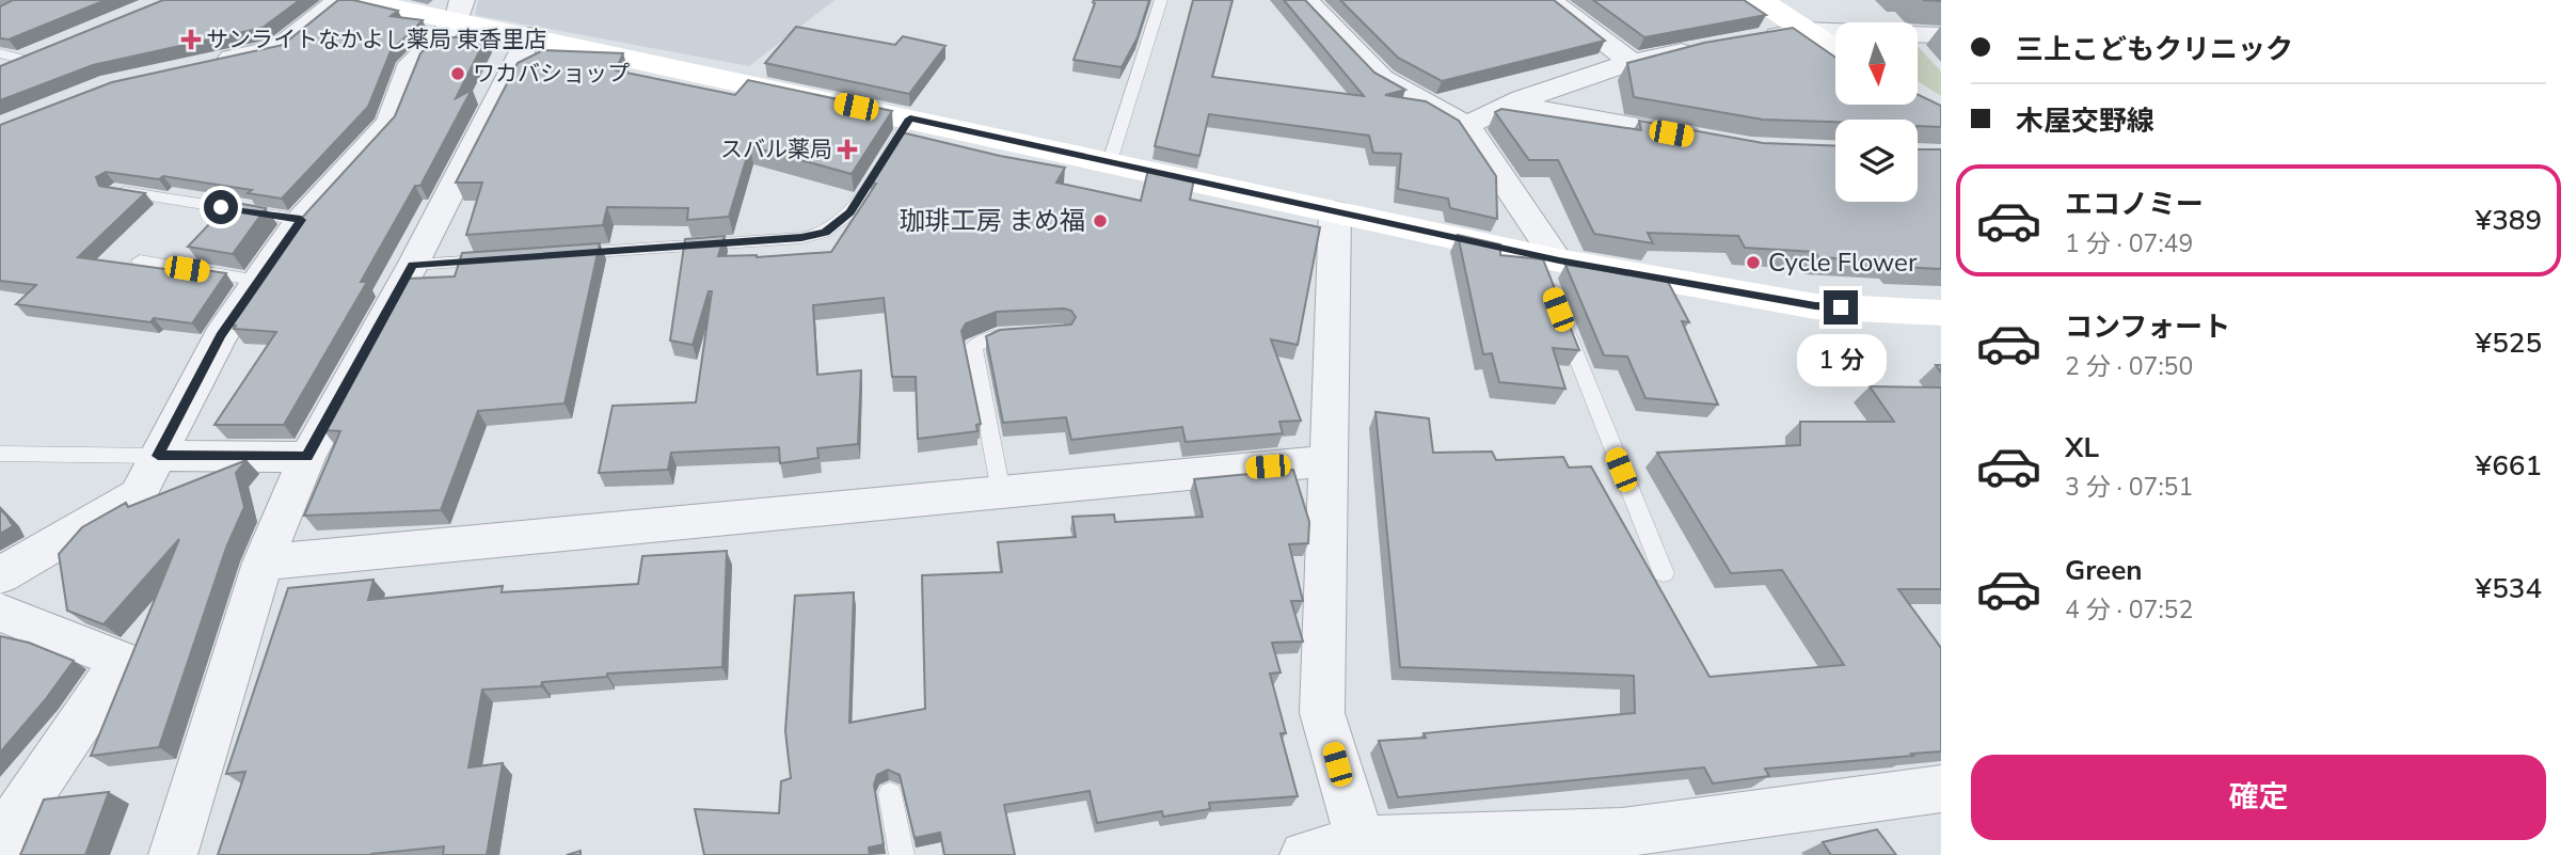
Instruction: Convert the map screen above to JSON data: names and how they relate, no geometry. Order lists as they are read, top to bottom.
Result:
{
  "places": {
    "health": ["サンライトなかよし薬局 東香里店", "スバル薬局"],
    "other": ["ワカバショップ", "珈琲工房 まめ福", "Cycle Flower"]
  },
  "north": "bottom",
  "page": {
    "banner": ["三上こどもクリニック", "木屋交野線"],
    "list": [
      {
        "name": "エコノミー",
        "note": "1 分 · 07:49",
        "value": "¥389"
      },
      {
        "name": "コンフォート",
        "note": "2 分 · 07:50",
        "value": "¥525"
      },
      {
        "name": "XL",
        "note": "3 分 · 07:51",
        "value": "¥661"
      },
      {
        "name": "Green",
        "note": "4 分 · 07:52",
        "value": "¥534"
      }
    ],
    "bubble": "1 分",
    "buttons": "確定"
  }
}
